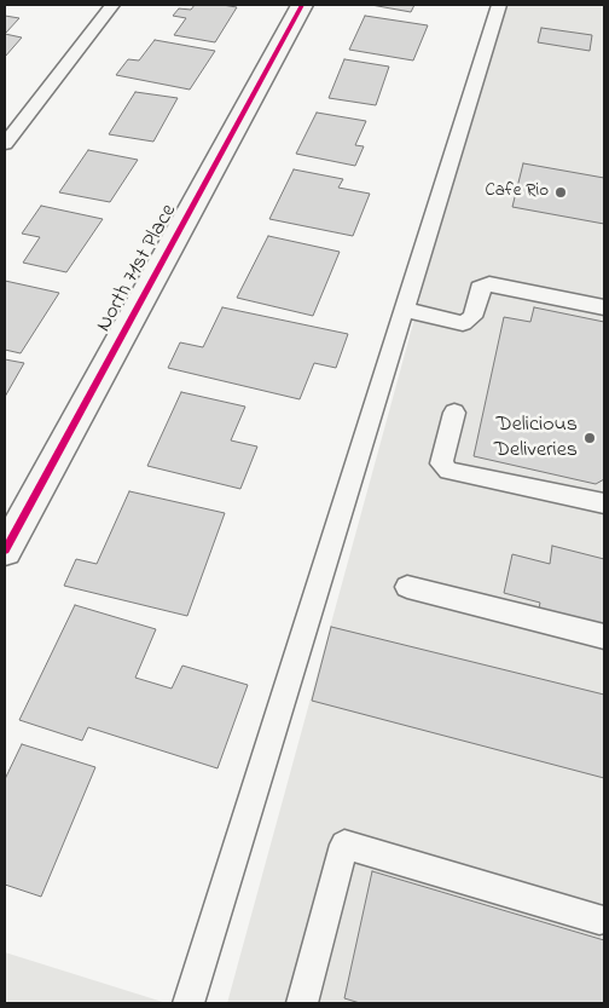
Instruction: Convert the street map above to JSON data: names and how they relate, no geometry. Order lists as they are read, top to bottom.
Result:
{
  "streets": {
    "street": ["North 71st Place"]
  },
  "places": ["Cafe Rio", "Delicious Deliveries"]
}
